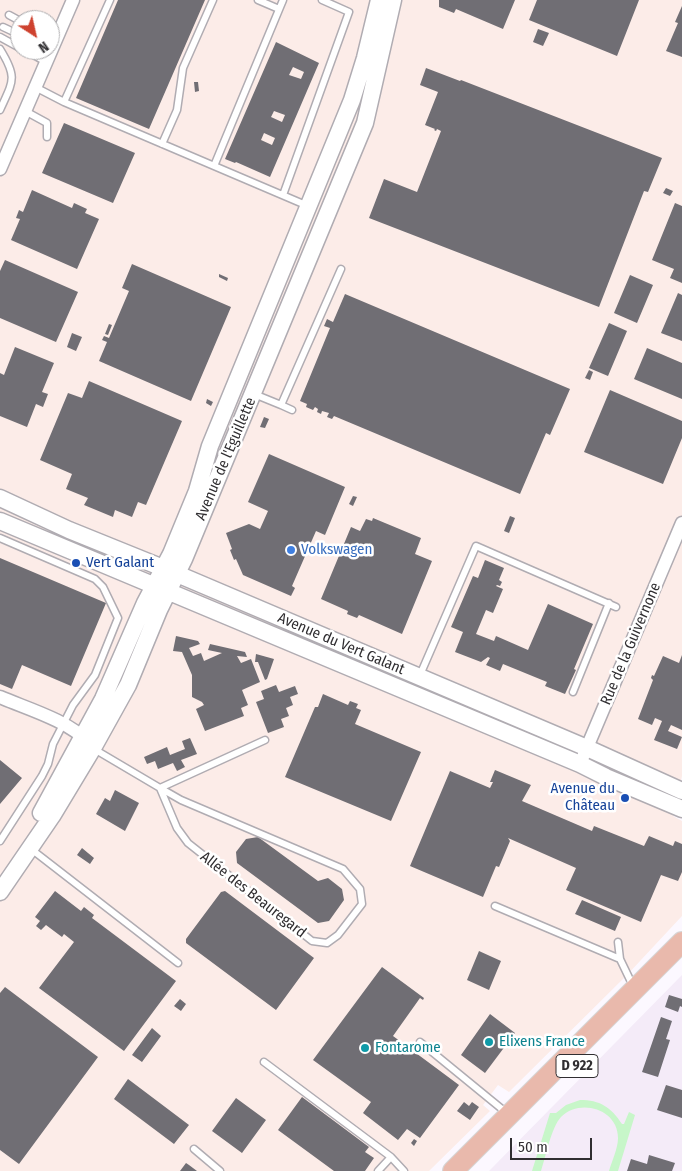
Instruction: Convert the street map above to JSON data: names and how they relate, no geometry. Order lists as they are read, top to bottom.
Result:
{
  "streets": {
    "main road": ["D 922"],
    "street": ["Avenue de l'Eguillette", "Avenue du Vert Galant", "Rue de la Guivernone"],
    "lane": ["Allée des Beauregard"]
  },
  "crossings": [
    ["Avenue de l'Eguillette", "Avenue du Vert Galant"],
    ["Avenue de l'Eguillette", "Allée des Beauregard"],
    ["Avenue du Vert Galant", "Rue de la Guivernone"]
  ],
  "places": [
    "Volkswagen",
    "Vert Galant",
    "Avenue du Château",
    "Elixens France",
    "Fontarome"
  ],
  "scale_bar": "50 m",
  "north": "bottom right"
}
